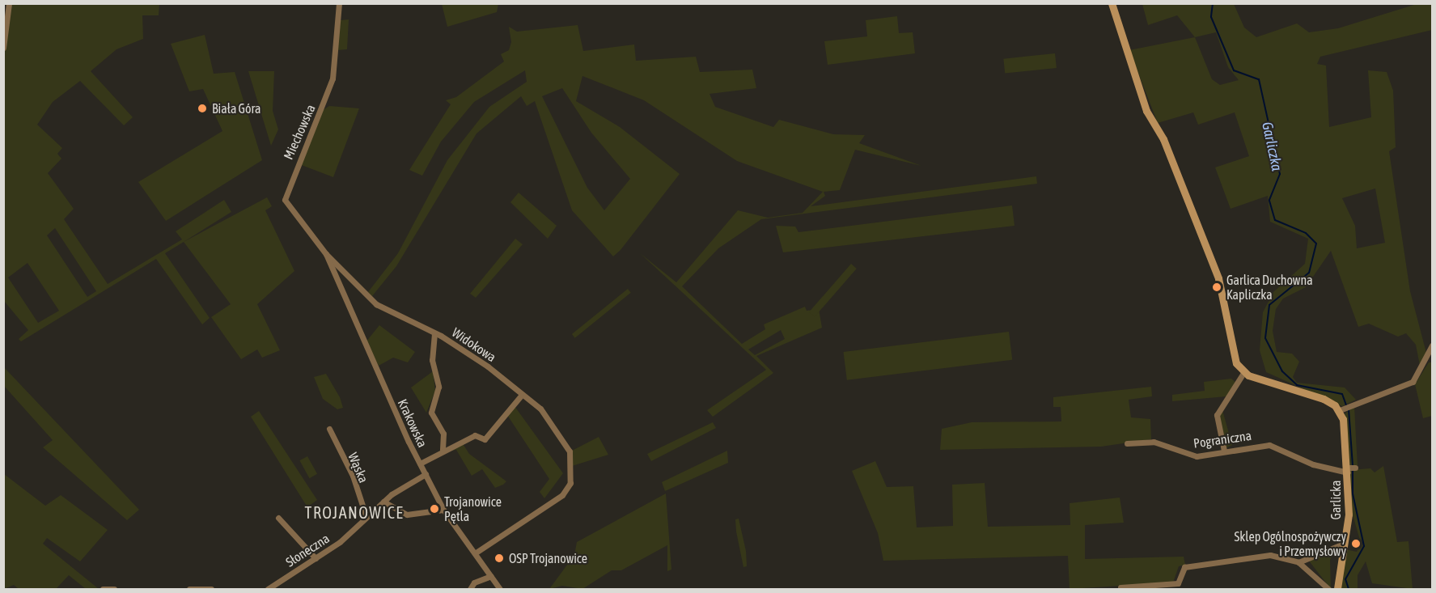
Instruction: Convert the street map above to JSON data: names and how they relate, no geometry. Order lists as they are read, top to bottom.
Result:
{
  "streets": {
    "street": [
      "Miechowska",
      "Widokowa",
      "Krakowska",
      "Pograniczna",
      "Wąska",
      "Garlicka",
      "Słoneczna"
    ]
  },
  "crossings": [
    ["Miechowska", "Widokowa"],
    ["Miechowska", "Krakowska"],
    ["Widokowa", "Krakowska"],
    ["Krakowska", "Słoneczna"],
    ["Pograniczna", "Garlicka"],
    ["Wąska", "Słoneczna"]
  ],
  "districts": ["TROJANOWICE"],
  "water": ["Garliczka"],
  "places": [
    "Biała Góra",
    "Garlica Duchowna Kapliczka",
    "Trojanowice Pętla",
    "Sklep Ogólnospożywczy i Przemysłowy",
    "OSP Trojanowice"
  ]
}
